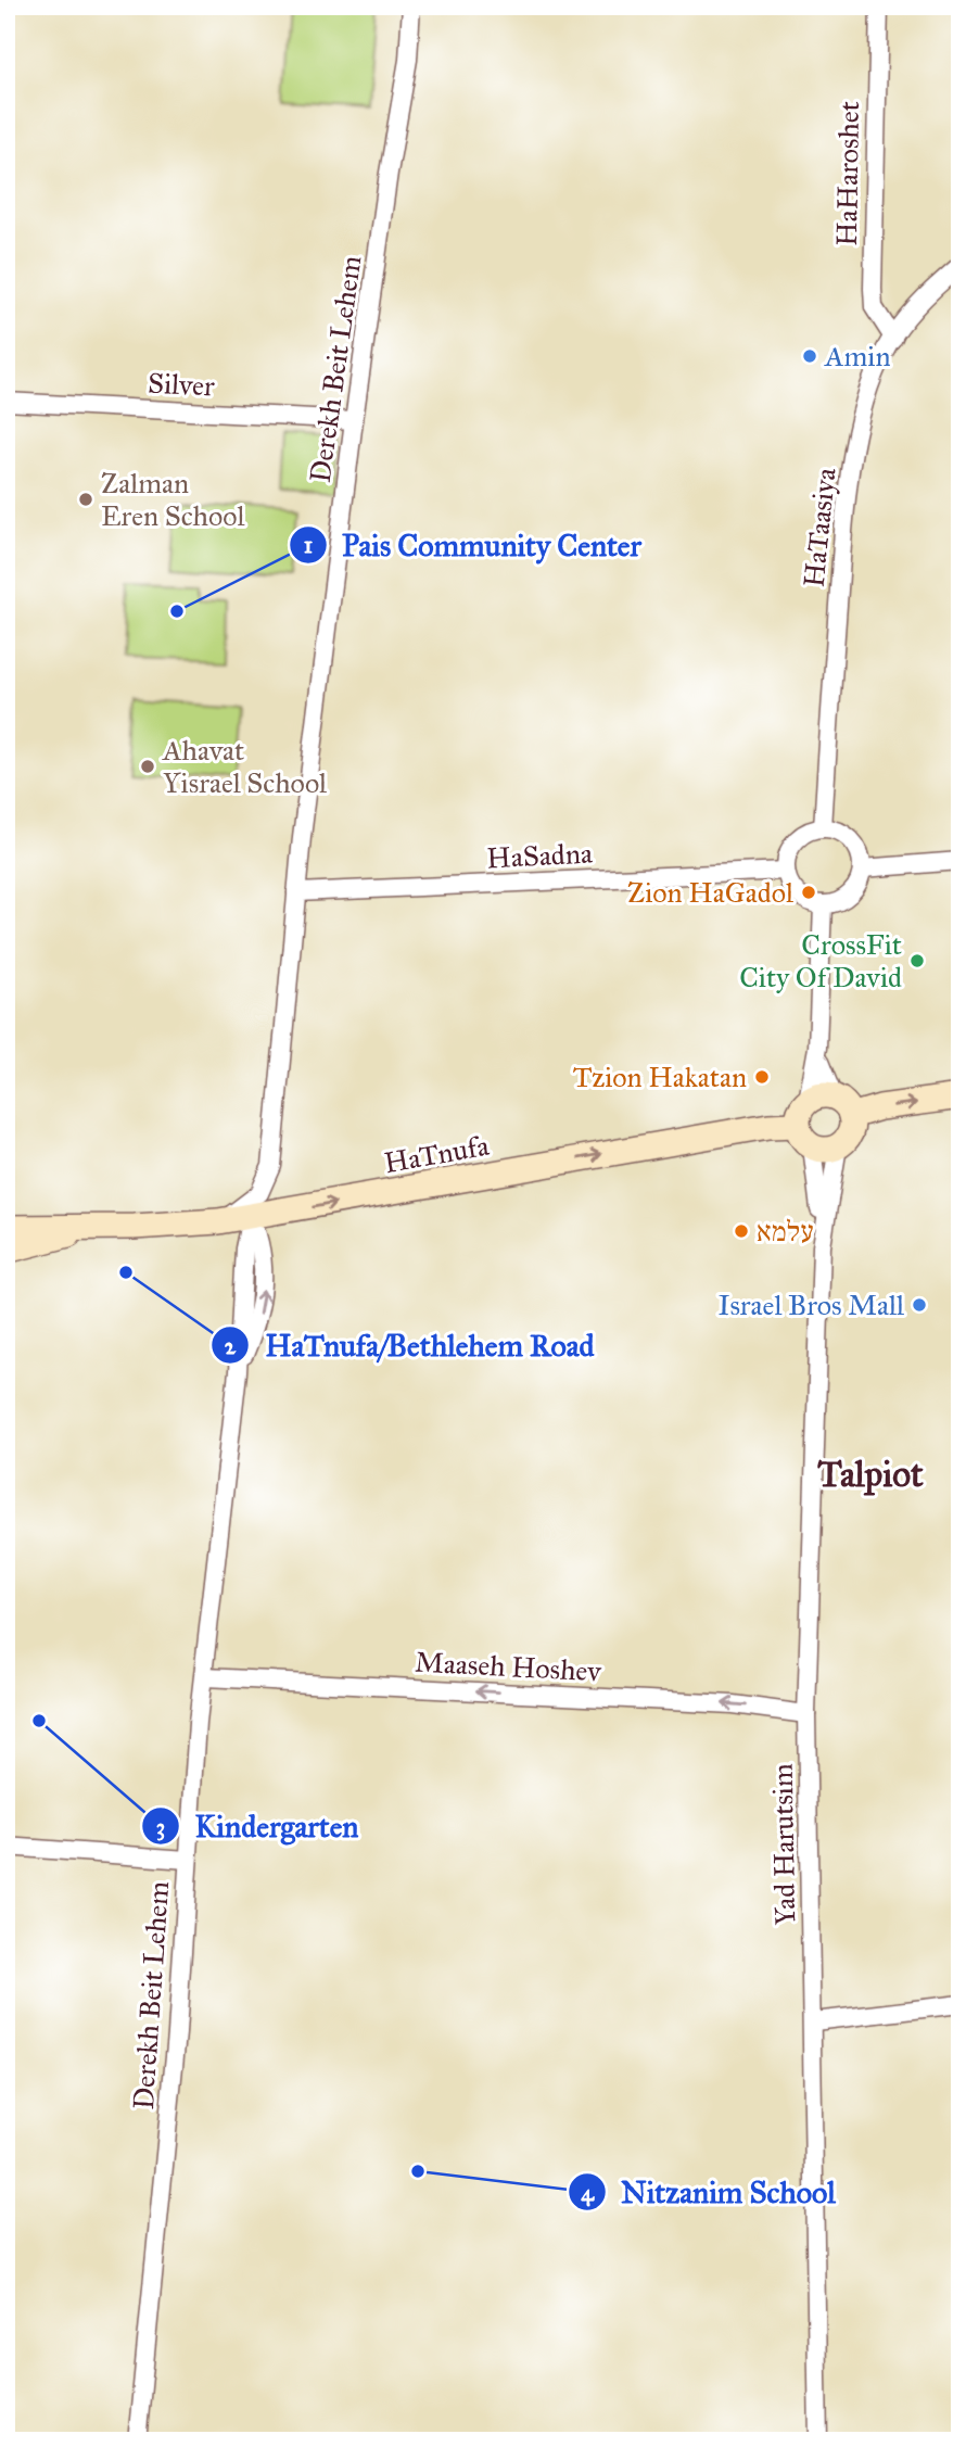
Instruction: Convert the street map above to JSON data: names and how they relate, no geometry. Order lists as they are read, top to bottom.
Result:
{
  "streets": {
    "street": [
      "HaHaroshet",
      "Derekh Beit Lehem",
      "Silver",
      "HaTaasiya",
      "HaSadna",
      "HaTnufa",
      "Maaseh Hoshev",
      "Yad Harutsim"
    ]
  },
  "crossings": [
    ["HaHaroshet", "HaTaasiya"],
    ["Derekh Beit Lehem", "Silver"],
    ["Derekh Beit Lehem", "HaSadna"],
    ["Derekh Beit Lehem", "HaTnufa"],
    ["Derekh Beit Lehem", "Maaseh Hoshev"],
    ["HaTaasiya", "HaSadna"],
    ["HaTnufa", "Yad Harutsim"],
    ["Maaseh Hoshev", "Yad Harutsim"]
  ],
  "one_way": ["HaTnufa", "Maaseh Hoshev"],
  "districts": ["Talpiot"],
  "places": [
    "Amin",
    "Zalman Eren School",
    "Pais Community Center",
    "Ahavat Yisrael School",
    "Zion HaGadol",
    "CrossFit City Of David",
    "Tzion Hakatan",
    "עלמא",
    "HaTnufa/Bethlehem Road",
    "Israel Bros Mall",
    "Kindergarten",
    "Nitzanim School"
  ]
}
